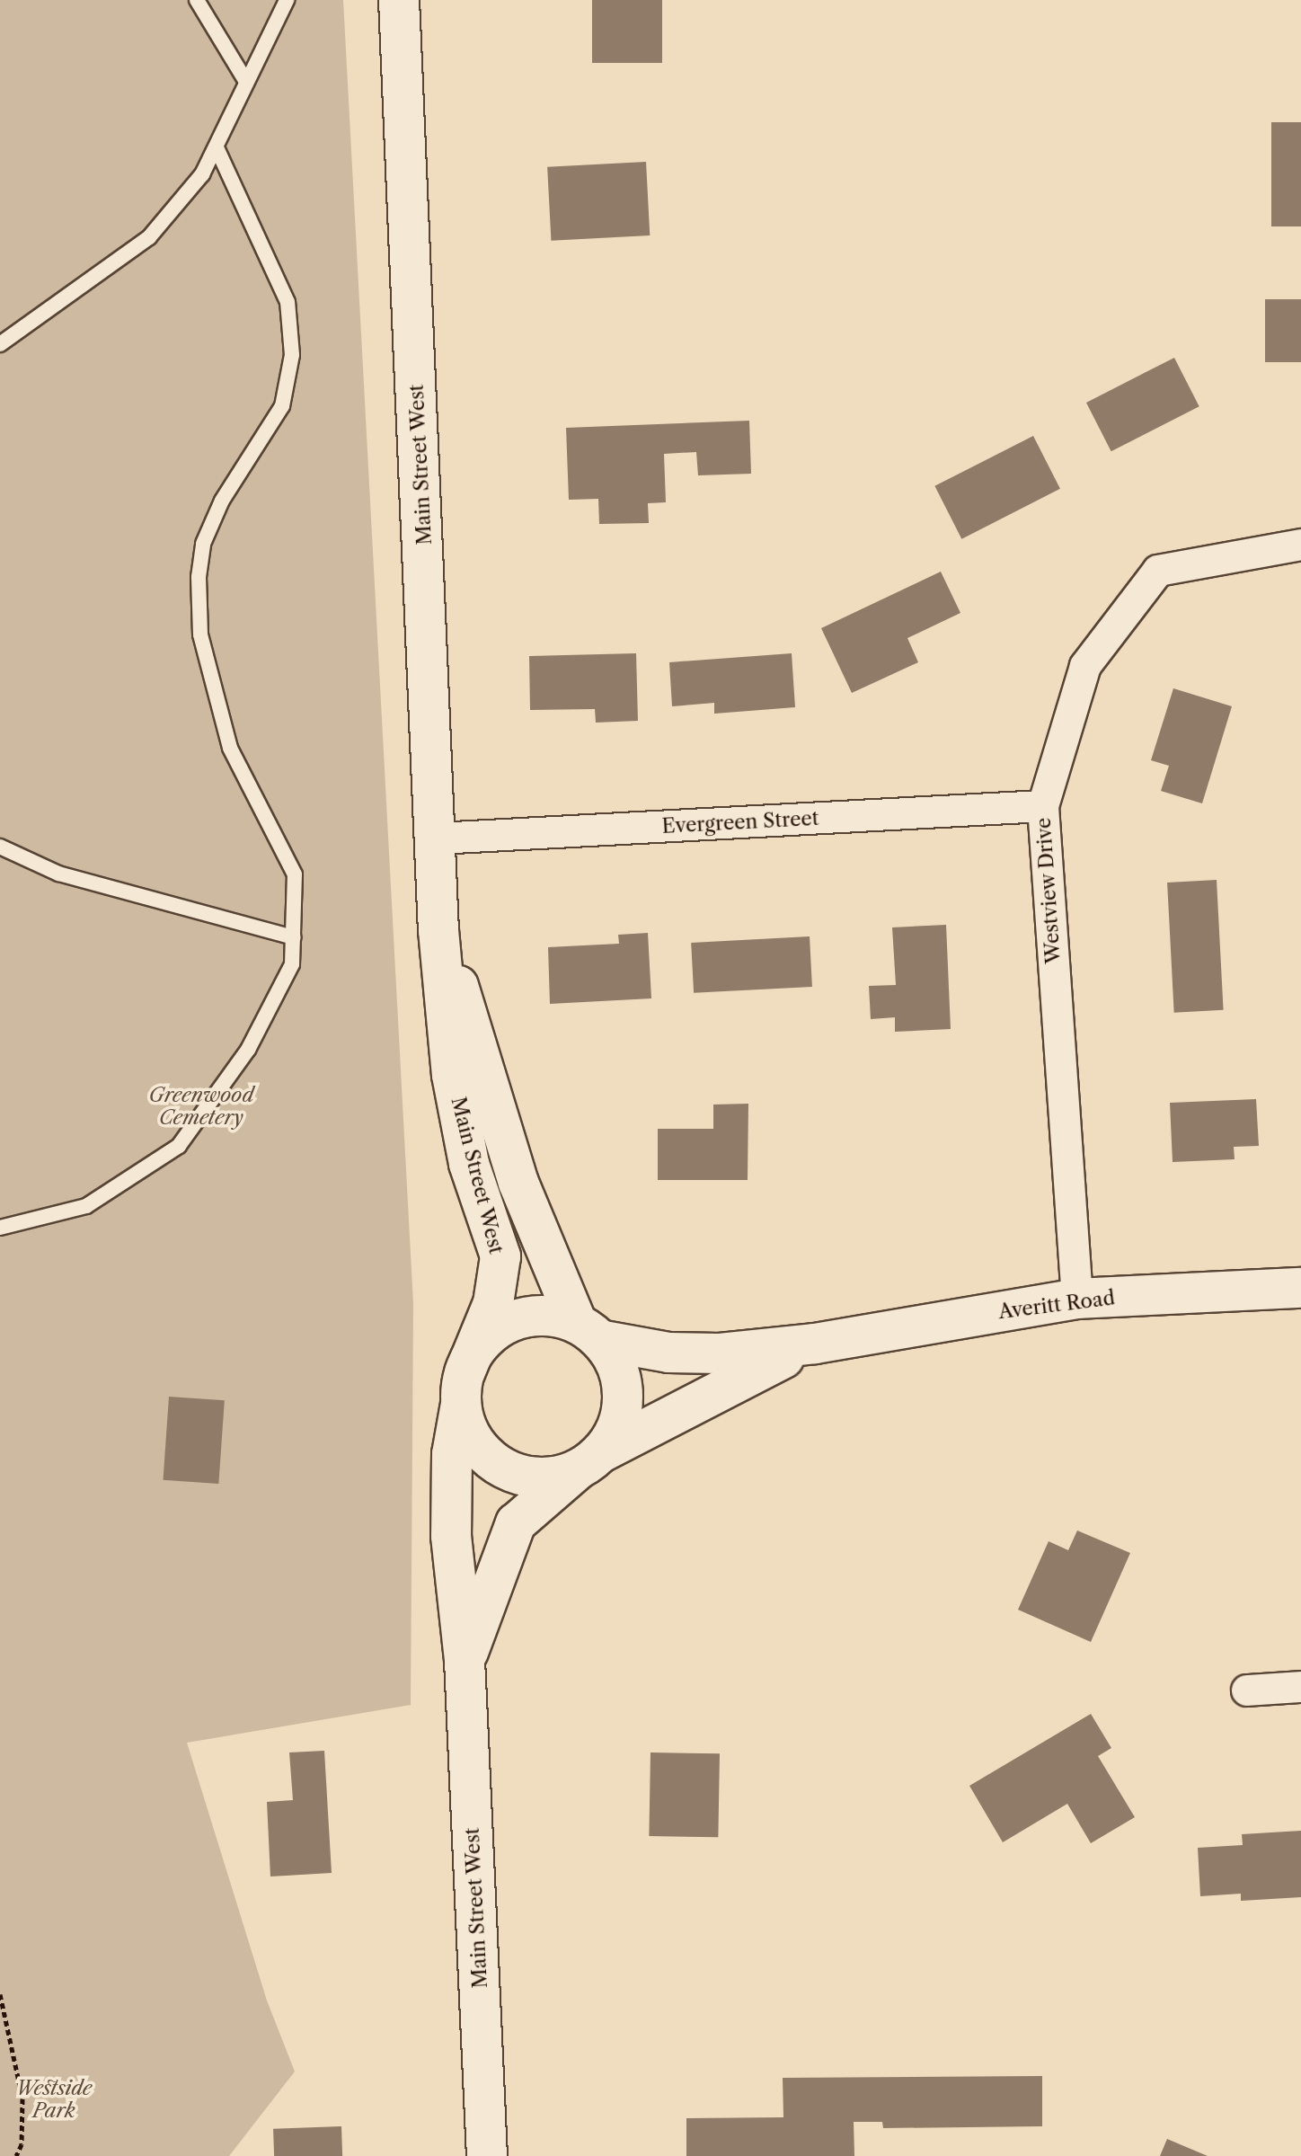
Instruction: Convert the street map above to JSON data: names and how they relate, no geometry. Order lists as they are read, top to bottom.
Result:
{
  "streets": {
    "main road": ["Main Street West", "Averitt Road"],
    "street": ["Evergreen Street", "Westview Drive"]
  },
  "crossings": [
    ["Main Street West", "Evergreen Street"],
    ["Main Street West", "Averitt Road"],
    ["Evergreen Street", "Westview Drive"],
    ["Westview Drive", "Averitt Road"]
  ],
  "parks": ["Greenwood Cemetery", "Westside Park"]
}
